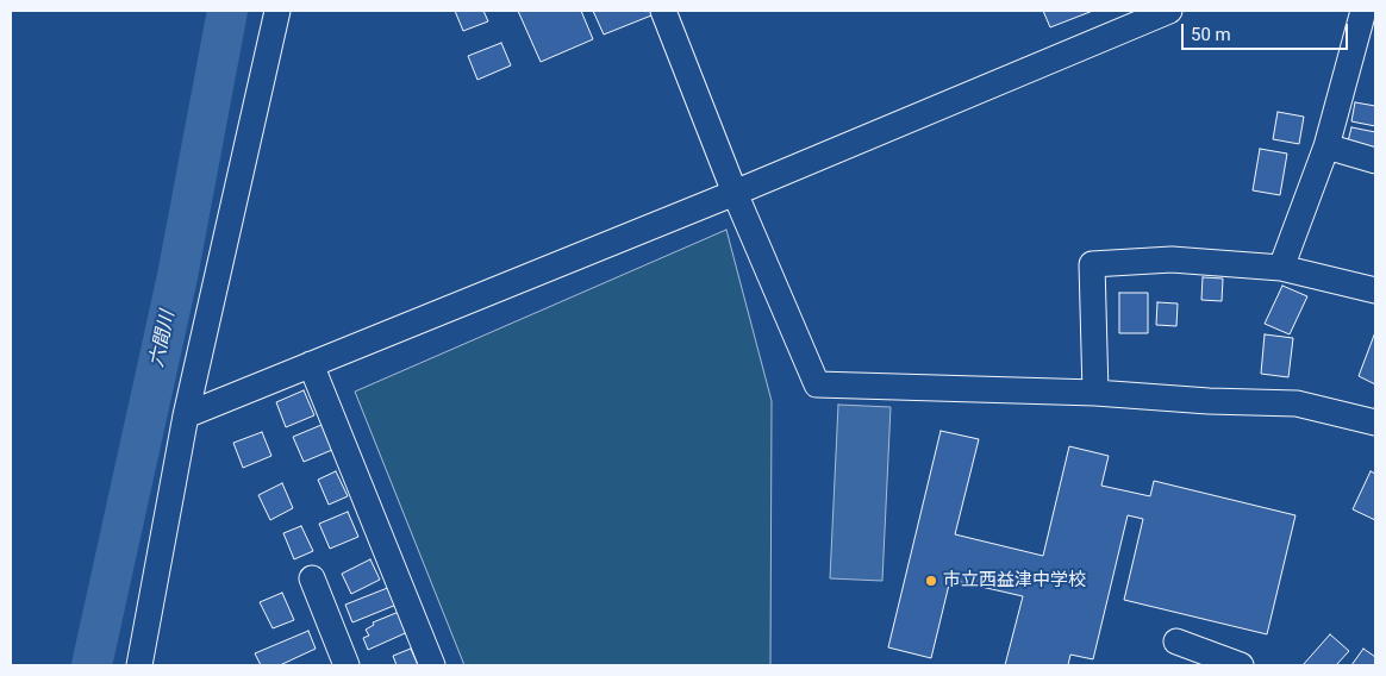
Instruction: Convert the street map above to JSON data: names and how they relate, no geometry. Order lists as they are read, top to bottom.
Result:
{
  "water": ["六間川"],
  "places": ["市立西益津中学校"],
  "scale_bar": "50 m"
}
